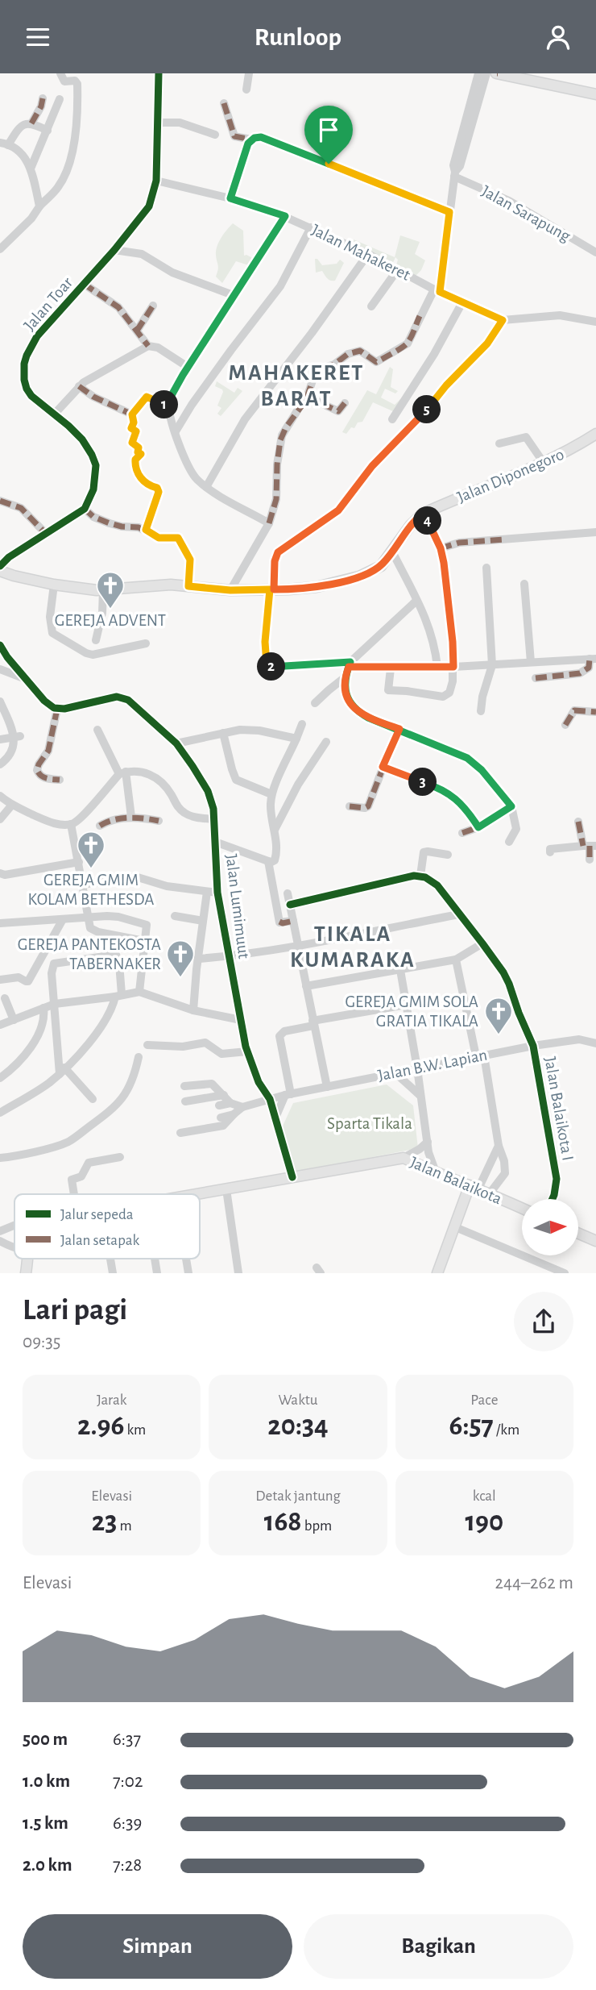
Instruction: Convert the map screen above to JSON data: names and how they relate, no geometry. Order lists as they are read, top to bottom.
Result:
{
  "streets": {
    "main road": ["Jalan Diponegoro", "Jalan Balaikota"],
    "street": [
      "Jalan Sarapung",
      "Jalan Mahakeret",
      "Jalan Toar",
      "Jalan Lumimuut",
      "Jalan B.W. Lapian",
      "Jalan Balaikota I"
    ]
  },
  "crossings": [
    ["Jalan Mahakeret", "Jalan Toar"],
    ["Jalan Lumimuut", "Jalan B.W. Lapian"],
    ["Jalan B.W. Lapian", "Jalan Balaikota I"]
  ],
  "districts": ["MAHAKERET BARAT", "TIKALA KUMARAKA"],
  "parks": ["Sparta Tikala"],
  "places": {
    "church": [
      "GEREJA ADVENT",
      "GEREJA GMIM KOLAM BETHESDA",
      "GEREJA PANTEKOSTA TABERNAKER",
      "GEREJA GMIM SOLA GRATIA TIKALA"
    ]
  },
  "legend": ["Jalur sepeda", "Jalan setapak"],
  "north": "right",
  "page": {
    "header": "Runloop",
    "pins": [
      "1",
      "5",
      "4",
      "2",
      "3"
    ],
    "heading": ["Lari pagi", "09:35"],
    "stats": [
      ["Jarak", "2.96 km"],
      ["Waktu", "20:34"],
      ["Pace", "6:57 /km"],
      ["Elevasi", "23 m"],
      ["Detak jantung", "168 bpm"],
      ["kcal", "190"]
    ],
    "chart": ["Elevasi", "244–262 m"],
    "list": [
      {
        "name": "500 m",
        "note": "6:37"
      },
      {
        "name": "1.0 km",
        "note": "7:02"
      },
      {
        "name": "1.5 km",
        "note": "6:39"
      },
      {
        "name": "2.0 km",
        "note": "7:28"
      }
    ],
    "buttons": ["Simpan", "Bagikan"]
  }
}
